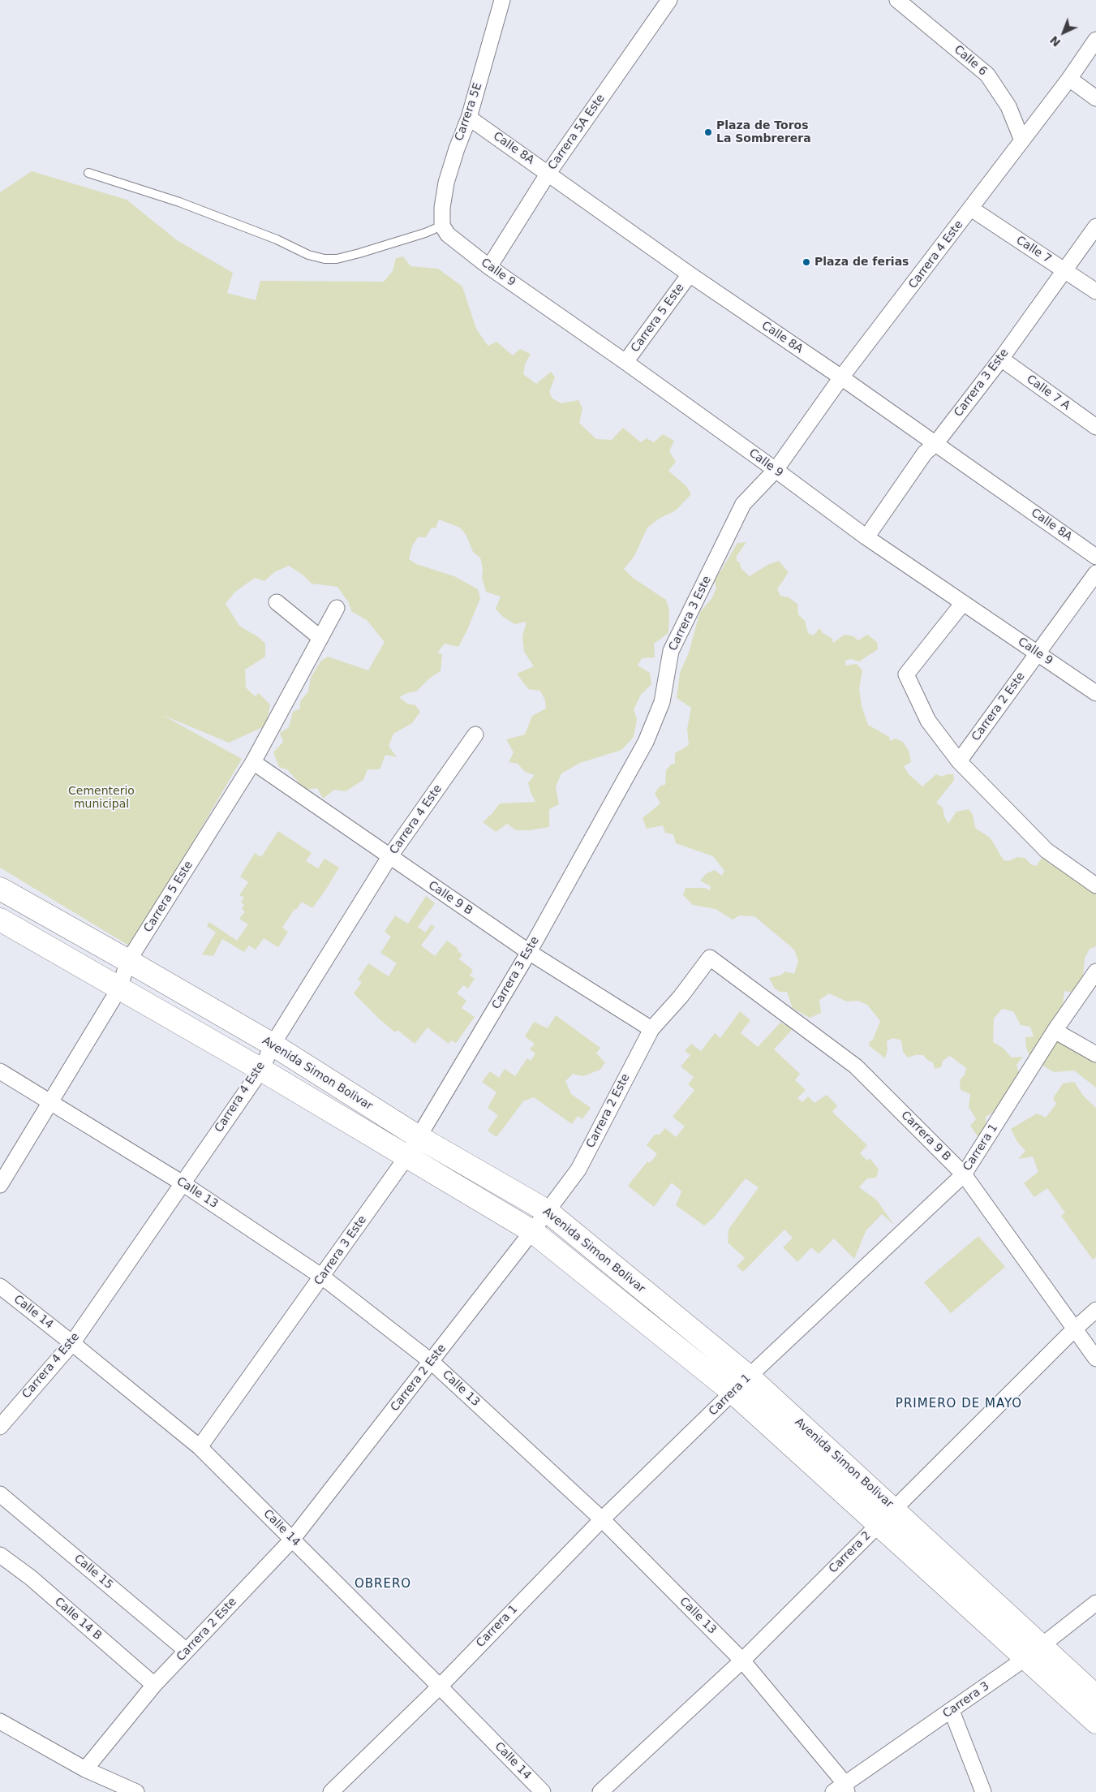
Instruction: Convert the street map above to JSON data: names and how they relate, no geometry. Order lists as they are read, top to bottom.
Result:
{
  "streets": {
    "main road": ["Avenida Simon Bolivar"],
    "street": [
      "Calle 6",
      "Carrera 5E",
      "Carrera 5A Este",
      "Calle 8A",
      "Calle 7",
      "Carrera 4 Este",
      "Calle 9",
      "Carrera 5 Este",
      "Carrera 3 Este",
      "Calle 7 A",
      "Carrera 2 Este",
      "Calle 9 B",
      "Carrera 9 B",
      "Carrera 1",
      "Calle 13",
      "Calle 14",
      "Carrera 2",
      "Calle 15",
      "Calle 14 B",
      "Carrera 3"
    ]
  },
  "crossings": [
    ["Calle 6", "Carrera 4 Este"],
    ["Carrera 5E", "Calle 8A"],
    ["Carrera 5E", "Calle 9"],
    ["Carrera 5A Este", "Calle 8A"],
    ["Carrera 5A Este", "Calle 9"],
    ["Calle 8A", "Carrera 4 Este"],
    ["Calle 8A", "Carrera 5 Este"],
    ["Calle 8A", "Carrera 3 Este"],
    ["Calle 7", "Carrera 4 Este"],
    ["Calle 7", "Carrera 3 Este"],
    ["Carrera 4 Este", "Calle 9"],
    ["Carrera 4 Este", "Carrera 3 Este"],
    ["Carrera 4 Este", "Calle 9 B"],
    ["Carrera 4 Este", "Avenida Simon Bolivar"],
    ["Carrera 4 Este", "Calle 13"],
    ["Carrera 4 Este", "Calle 14"],
    ["Calle 9", "Carrera 5 Este"],
    ["Calle 9", "Carrera 3 Este"],
    ["Calle 9", "Carrera 2 Este"],
    ["Carrera 5 Este", "Calle 9 B"],
    ["Carrera 5 Este", "Avenida Simon Bolivar"],
    ["Carrera 5 Este", "Calle 13"],
    ["Carrera 3 Este", "Calle 7 A"],
    ["Carrera 3 Este", "Calle 9 B"],
    ["Carrera 3 Este", "Avenida Simon Bolivar"],
    ["Carrera 3 Este", "Calle 13"],
    ["Carrera 3 Este", "Calle 14"],
    ["Carrera 2 Este", "Calle 9 B"],
    ["Carrera 2 Este", "Avenida Simon Bolivar"],
    ["Carrera 2 Este", "Carrera 9 B"],
    ["Carrera 2 Este", "Calle 13"],
    ["Carrera 2 Este", "Calle 14"],
    ["Carrera 2 Este", "Calle 15"],
    ["Carrera 2 Este", "Calle 14 B"],
    ["Avenida Simon Bolivar", "Carrera 1"],
    ["Avenida Simon Bolivar", "Carrera 2"],
    ["Avenida Simon Bolivar", "Carrera 3"],
    ["Carrera 9 B", "Carrera 1"],
    ["Carrera 9 B", "Carrera 2"],
    ["Carrera 1", "Calle 13"],
    ["Carrera 1", "Calle 14"],
    ["Calle 13", "Carrera 2"],
    ["Calle 13", "Carrera 3"]
  ],
  "districts": ["PRIMERO DE MAYO", "OBRERO"],
  "parks": ["Cementerio municipal"],
  "places": ["Plaza de Toros La Sombrerera", "Plaza de ferias"],
  "north": "bottom left"
}
